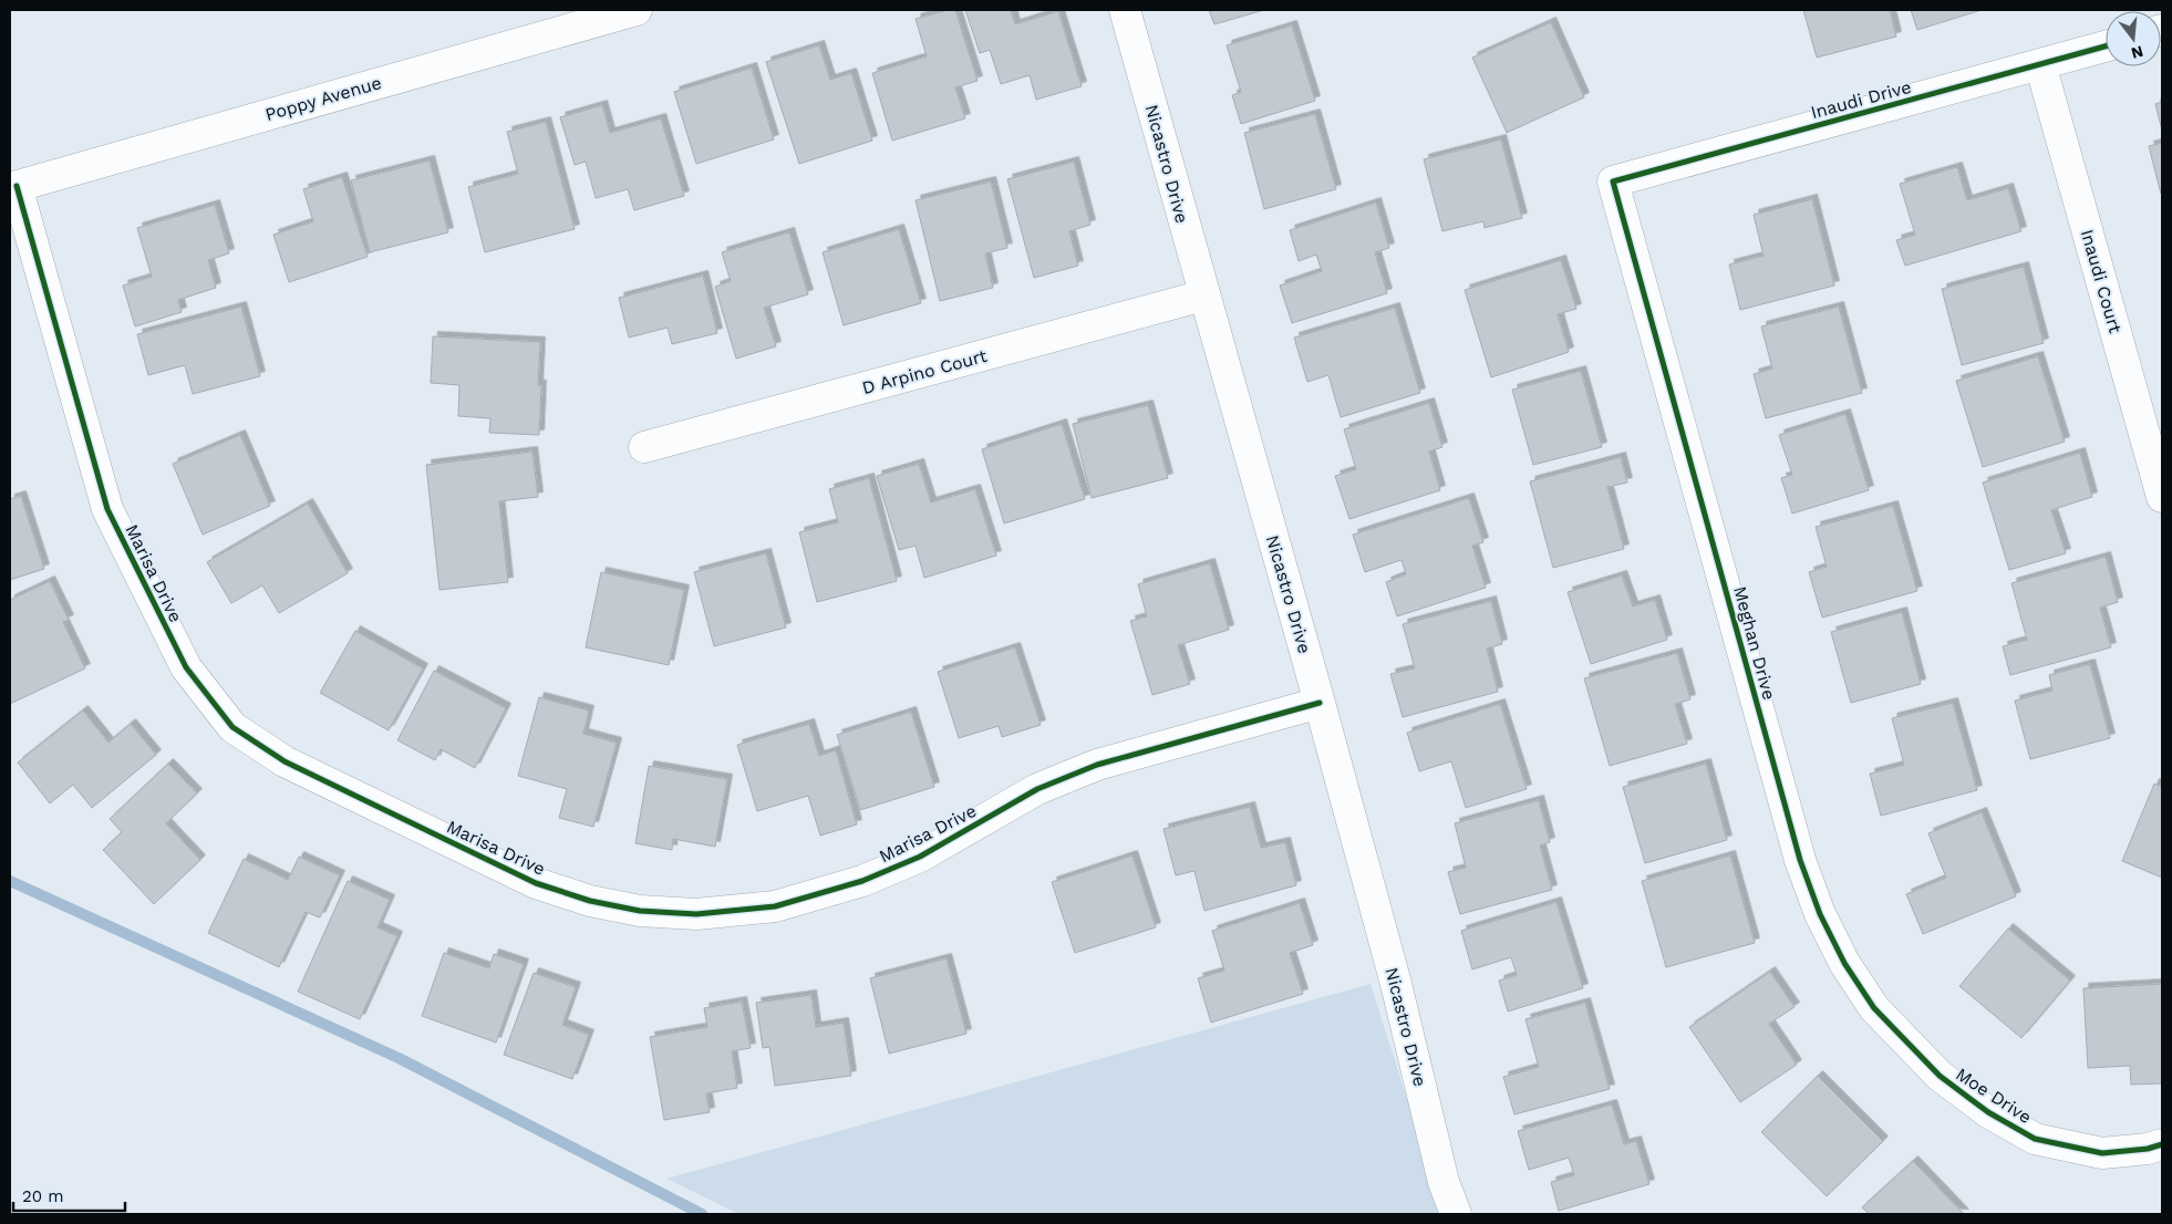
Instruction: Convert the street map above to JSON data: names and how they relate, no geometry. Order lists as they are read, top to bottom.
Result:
{
  "streets": {
    "street": [
      "Poppy Avenue",
      "Inaudi Drive",
      "Nicastro Drive",
      "Inaudi Court",
      "D Arpino Court",
      "Marisa Drive",
      "Meghan Drive",
      "Moe Drive"
    ]
  },
  "crossings": [
    ["Poppy Avenue", "Marisa Drive"],
    ["Inaudi Drive", "Inaudi Court"],
    ["Inaudi Drive", "Meghan Drive"],
    ["Nicastro Drive", "D Arpino Court"],
    ["Nicastro Drive", "Marisa Drive"],
    ["Meghan Drive", "Moe Drive"]
  ],
  "scale_bar": "20 m",
  "north": "bottom"
}
